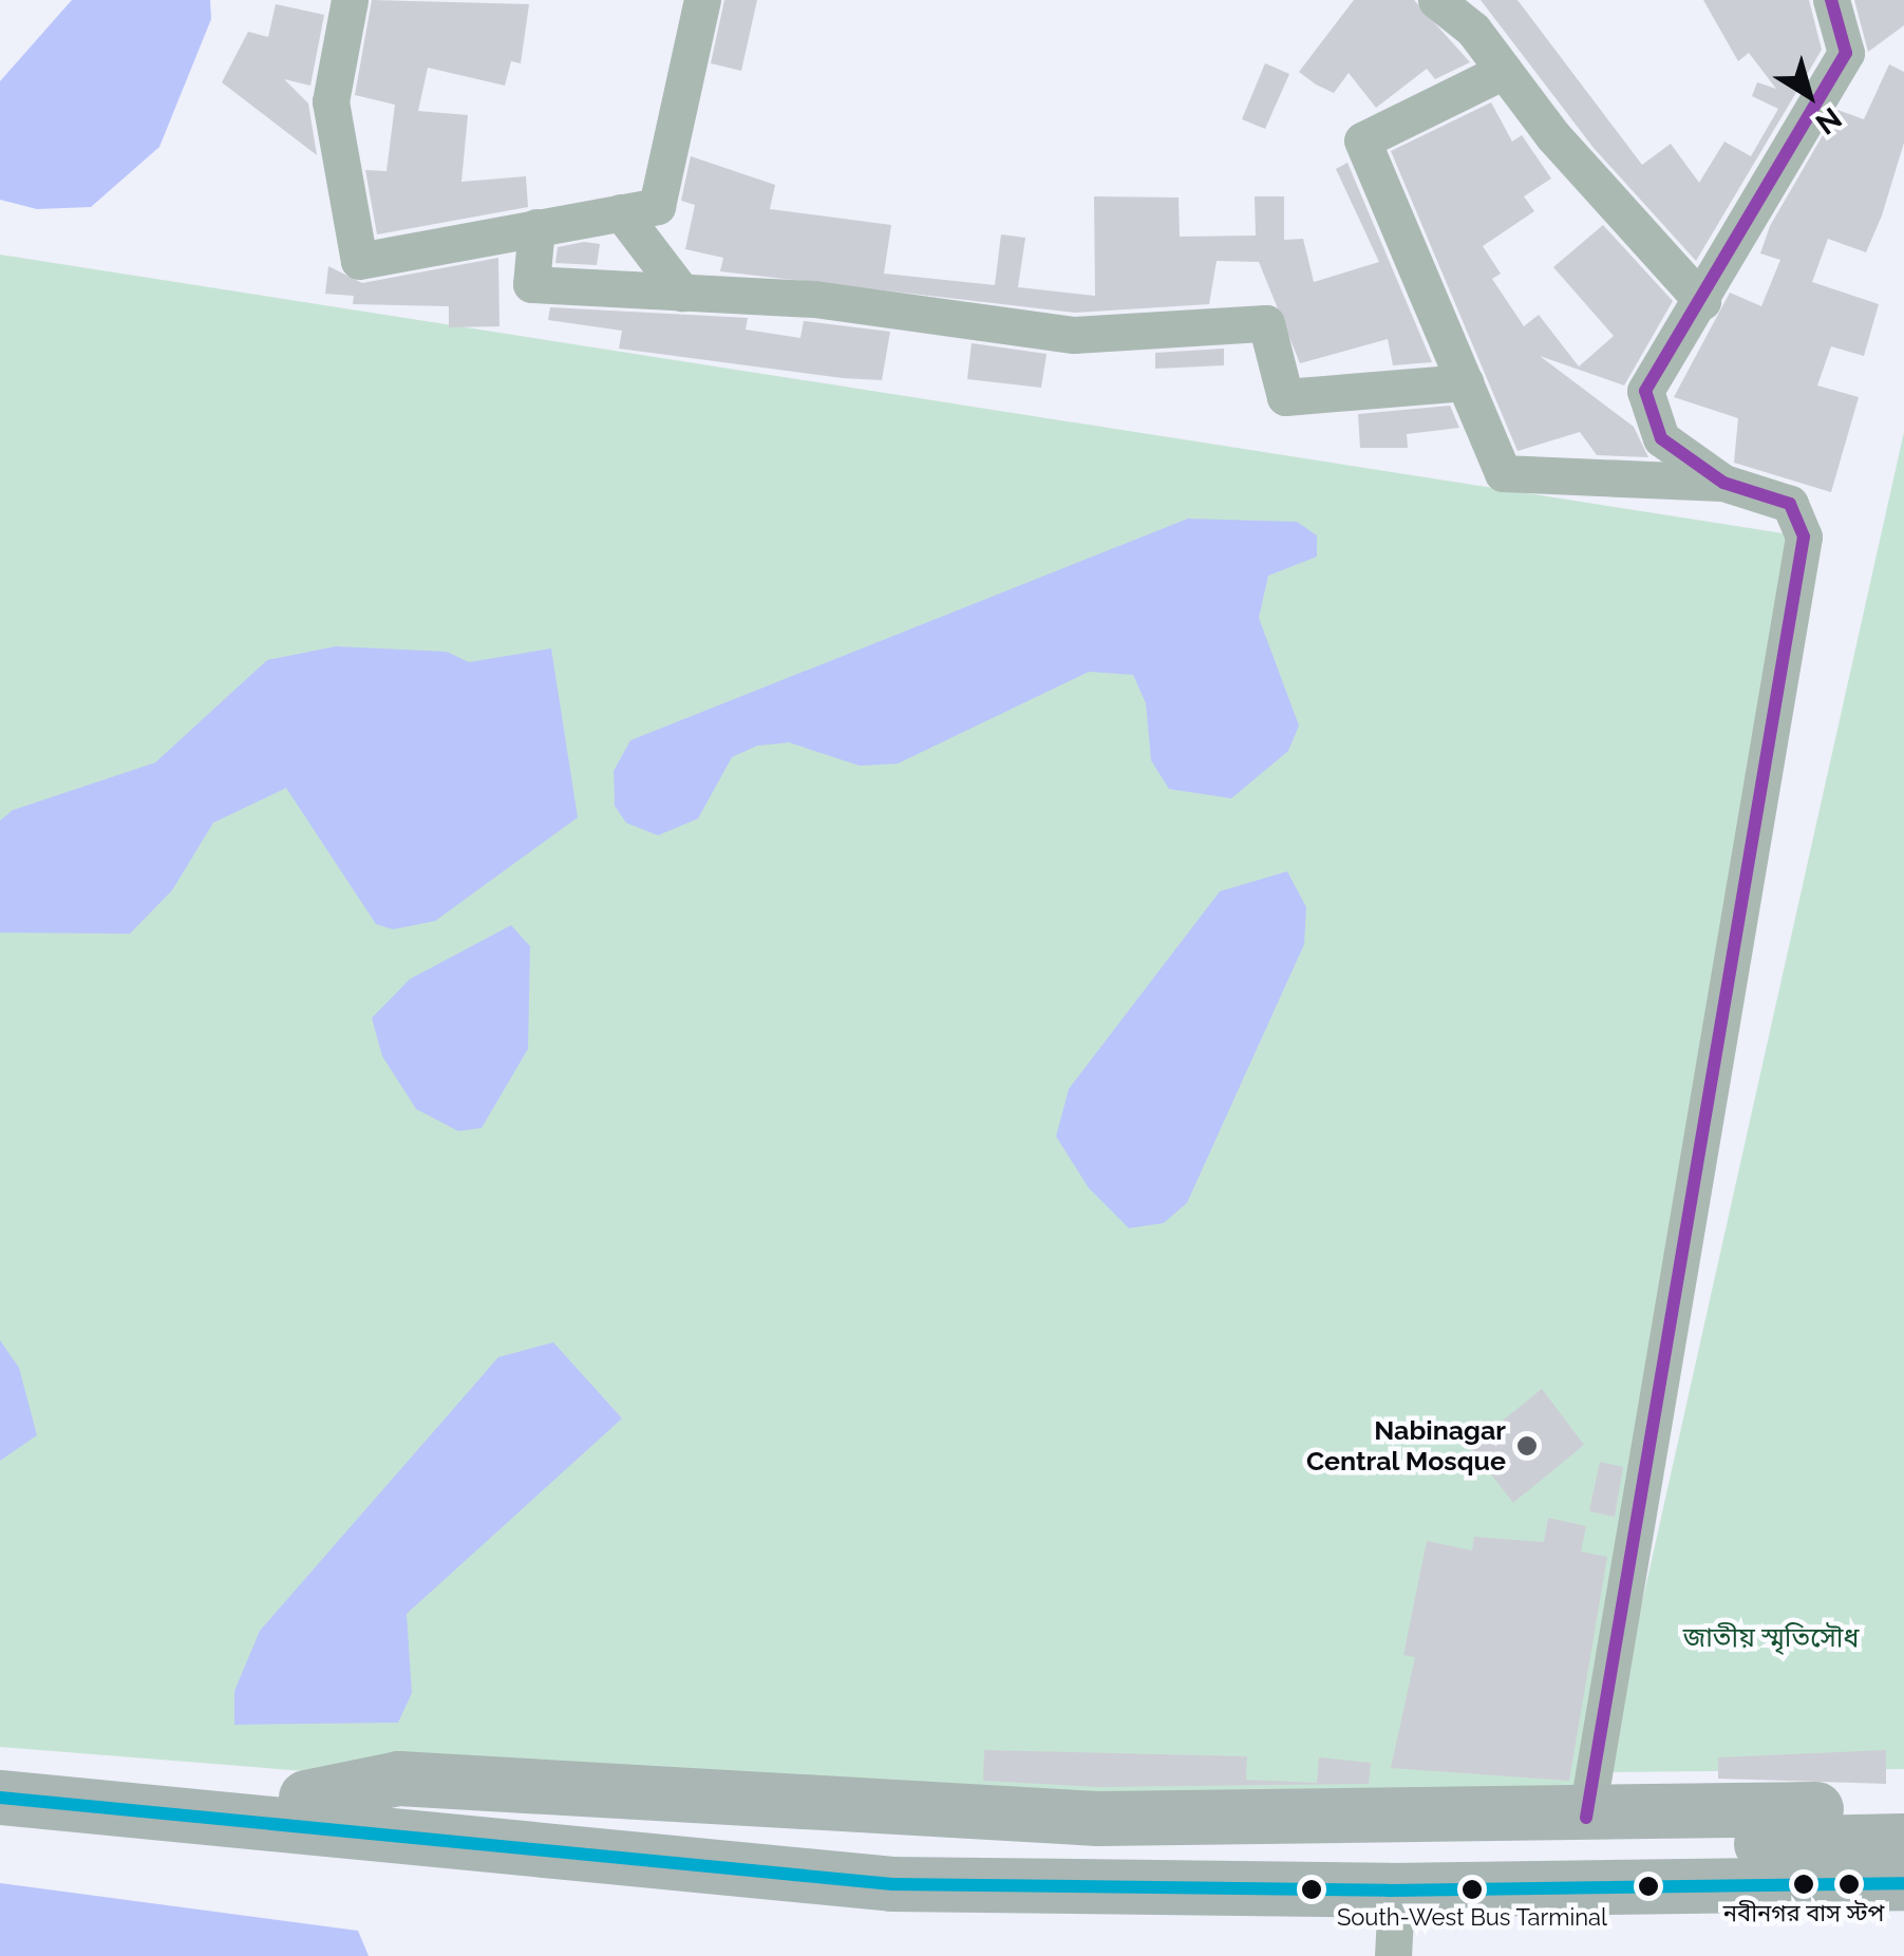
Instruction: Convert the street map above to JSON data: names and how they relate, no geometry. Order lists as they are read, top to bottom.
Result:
{
  "parks": ["জাতীয় স্মৃতিসৌধ"],
  "places": ["Nabinagar Central Mosque", "নবীনগর বাস স্টপ", "South-West Bus Tarminal"],
  "north": "bottom right"
}
